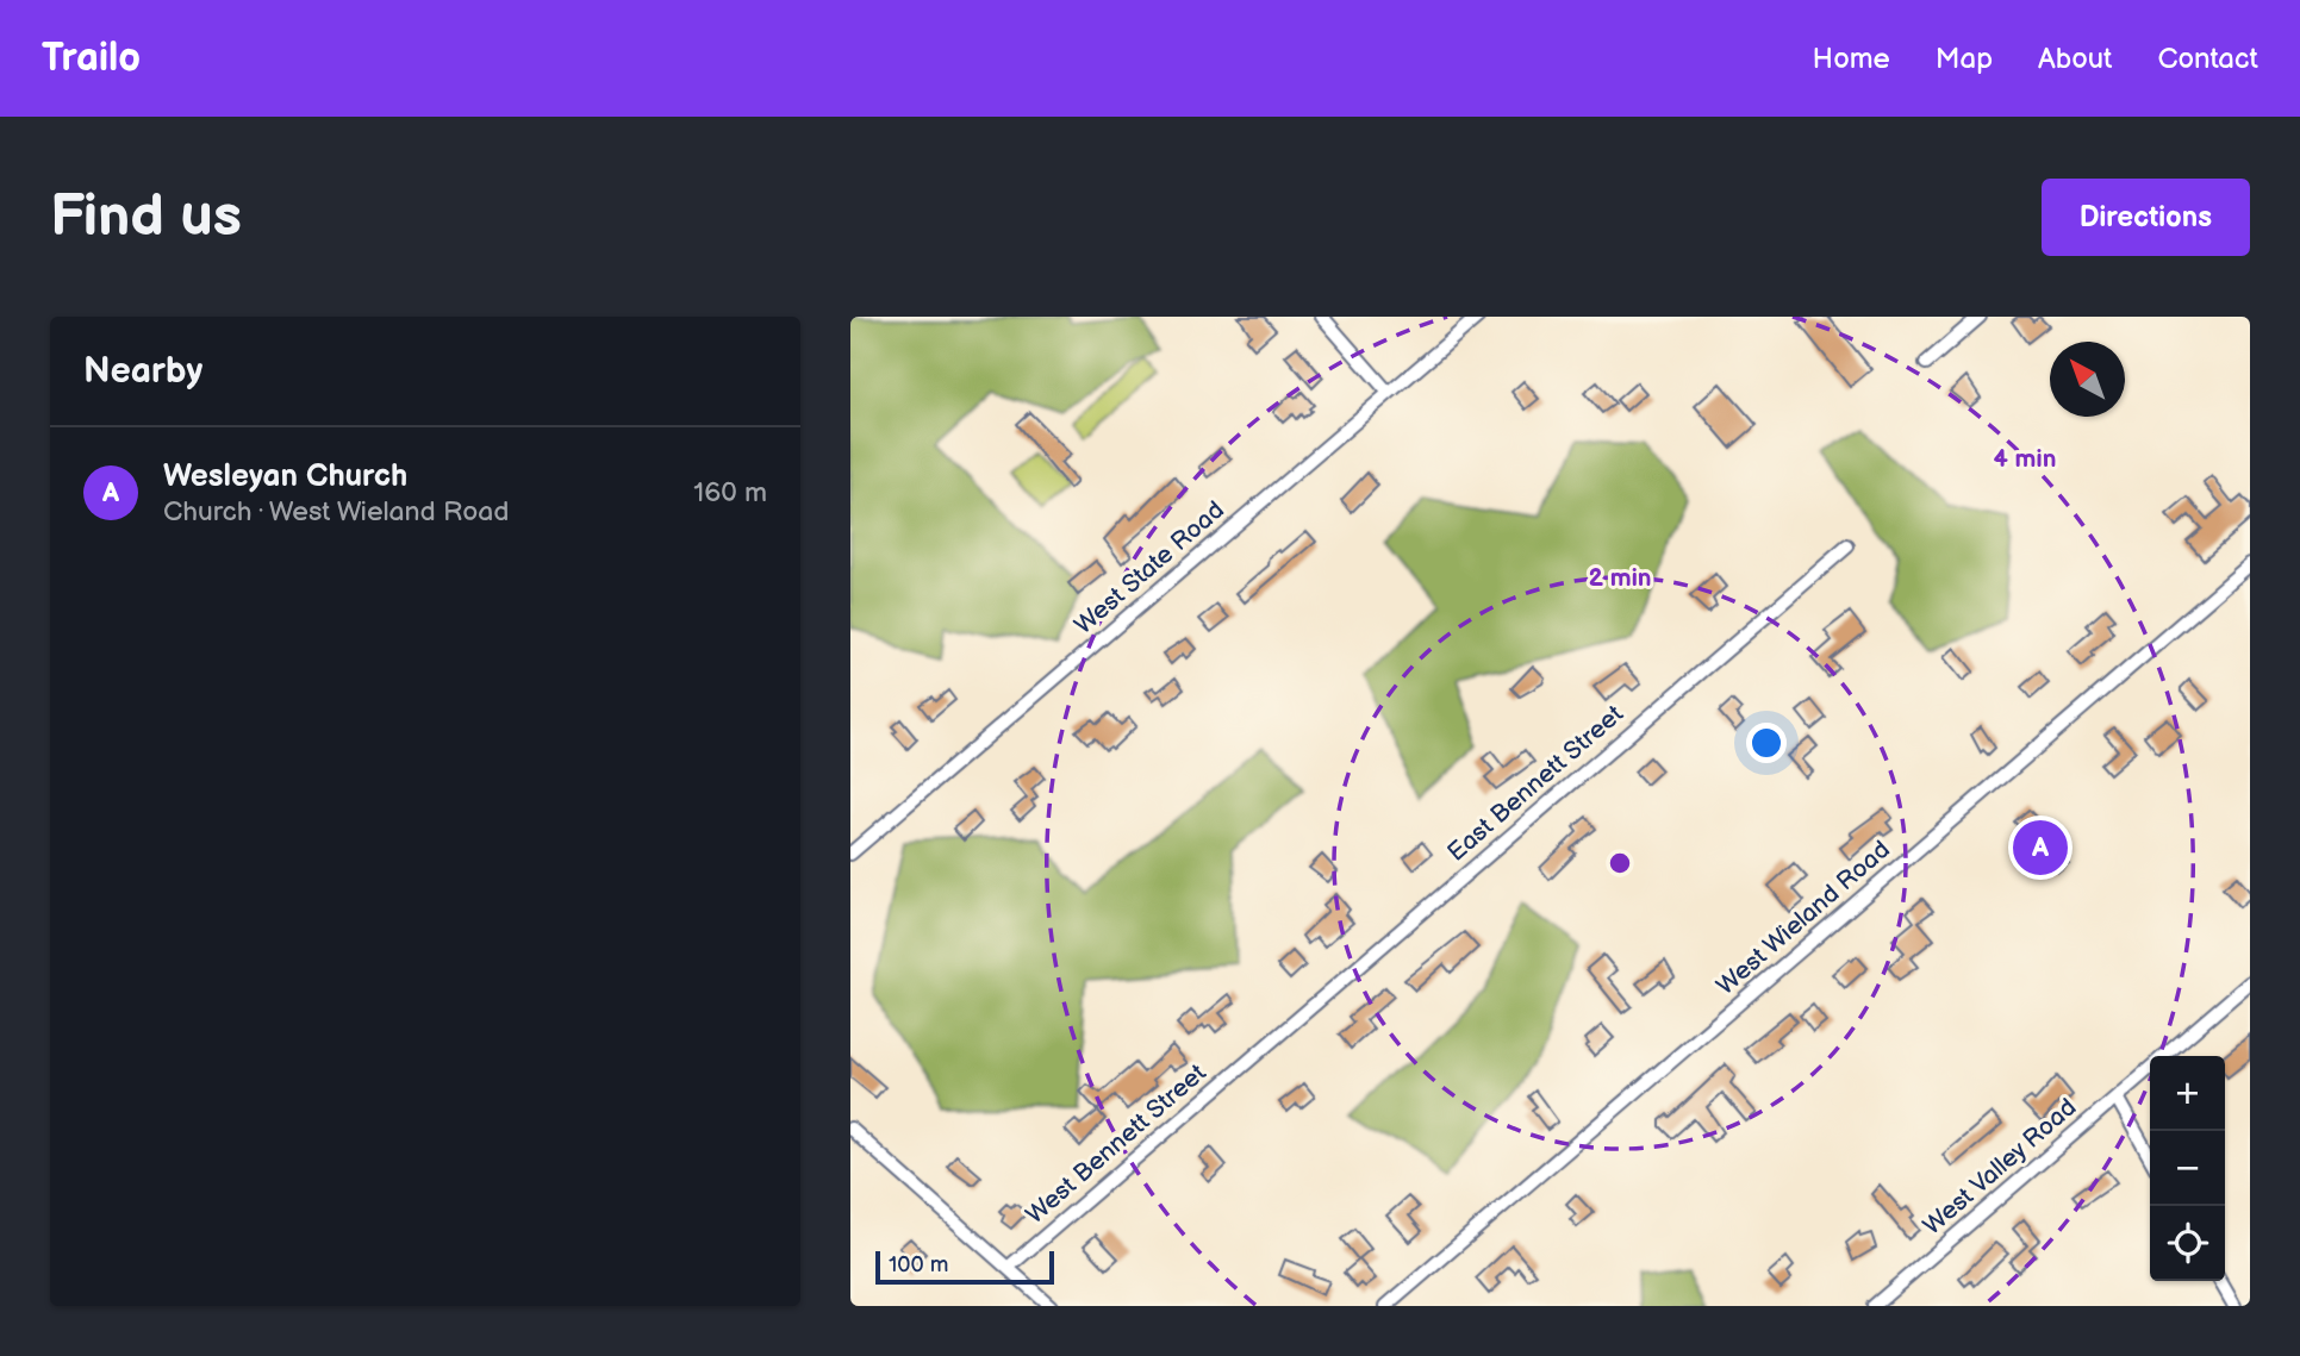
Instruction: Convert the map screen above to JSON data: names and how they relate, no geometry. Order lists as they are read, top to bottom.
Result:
{
  "streets": {
    "street": [
      "West State Road",
      "East Bennett Street",
      "West Wieland Road",
      "West Bennett Street",
      "West Valley Road"
    ]
  },
  "crossings": [
    ["East Bennett Street", "West Bennett Street"]
  ],
  "scale_bar": "100 m",
  "north": "top left",
  "page": {
    "header": "Trailo",
    "nav": [
      "Home",
      "Map",
      "About",
      "Contact"
    ],
    "buttons": "Directions",
    "title": "Find us",
    "heading": "Nearby",
    "list": [
      {
        "mark": "A",
        "name": "Wesleyan Church",
        "note": "Church · West Wieland Road",
        "value": "160 m"
      }
    ],
    "pins": "A",
    "map_buttons": ["+", "−"],
    "scale": "100 m"
  },
  "rings": ["4 min", "2 min"]
}
